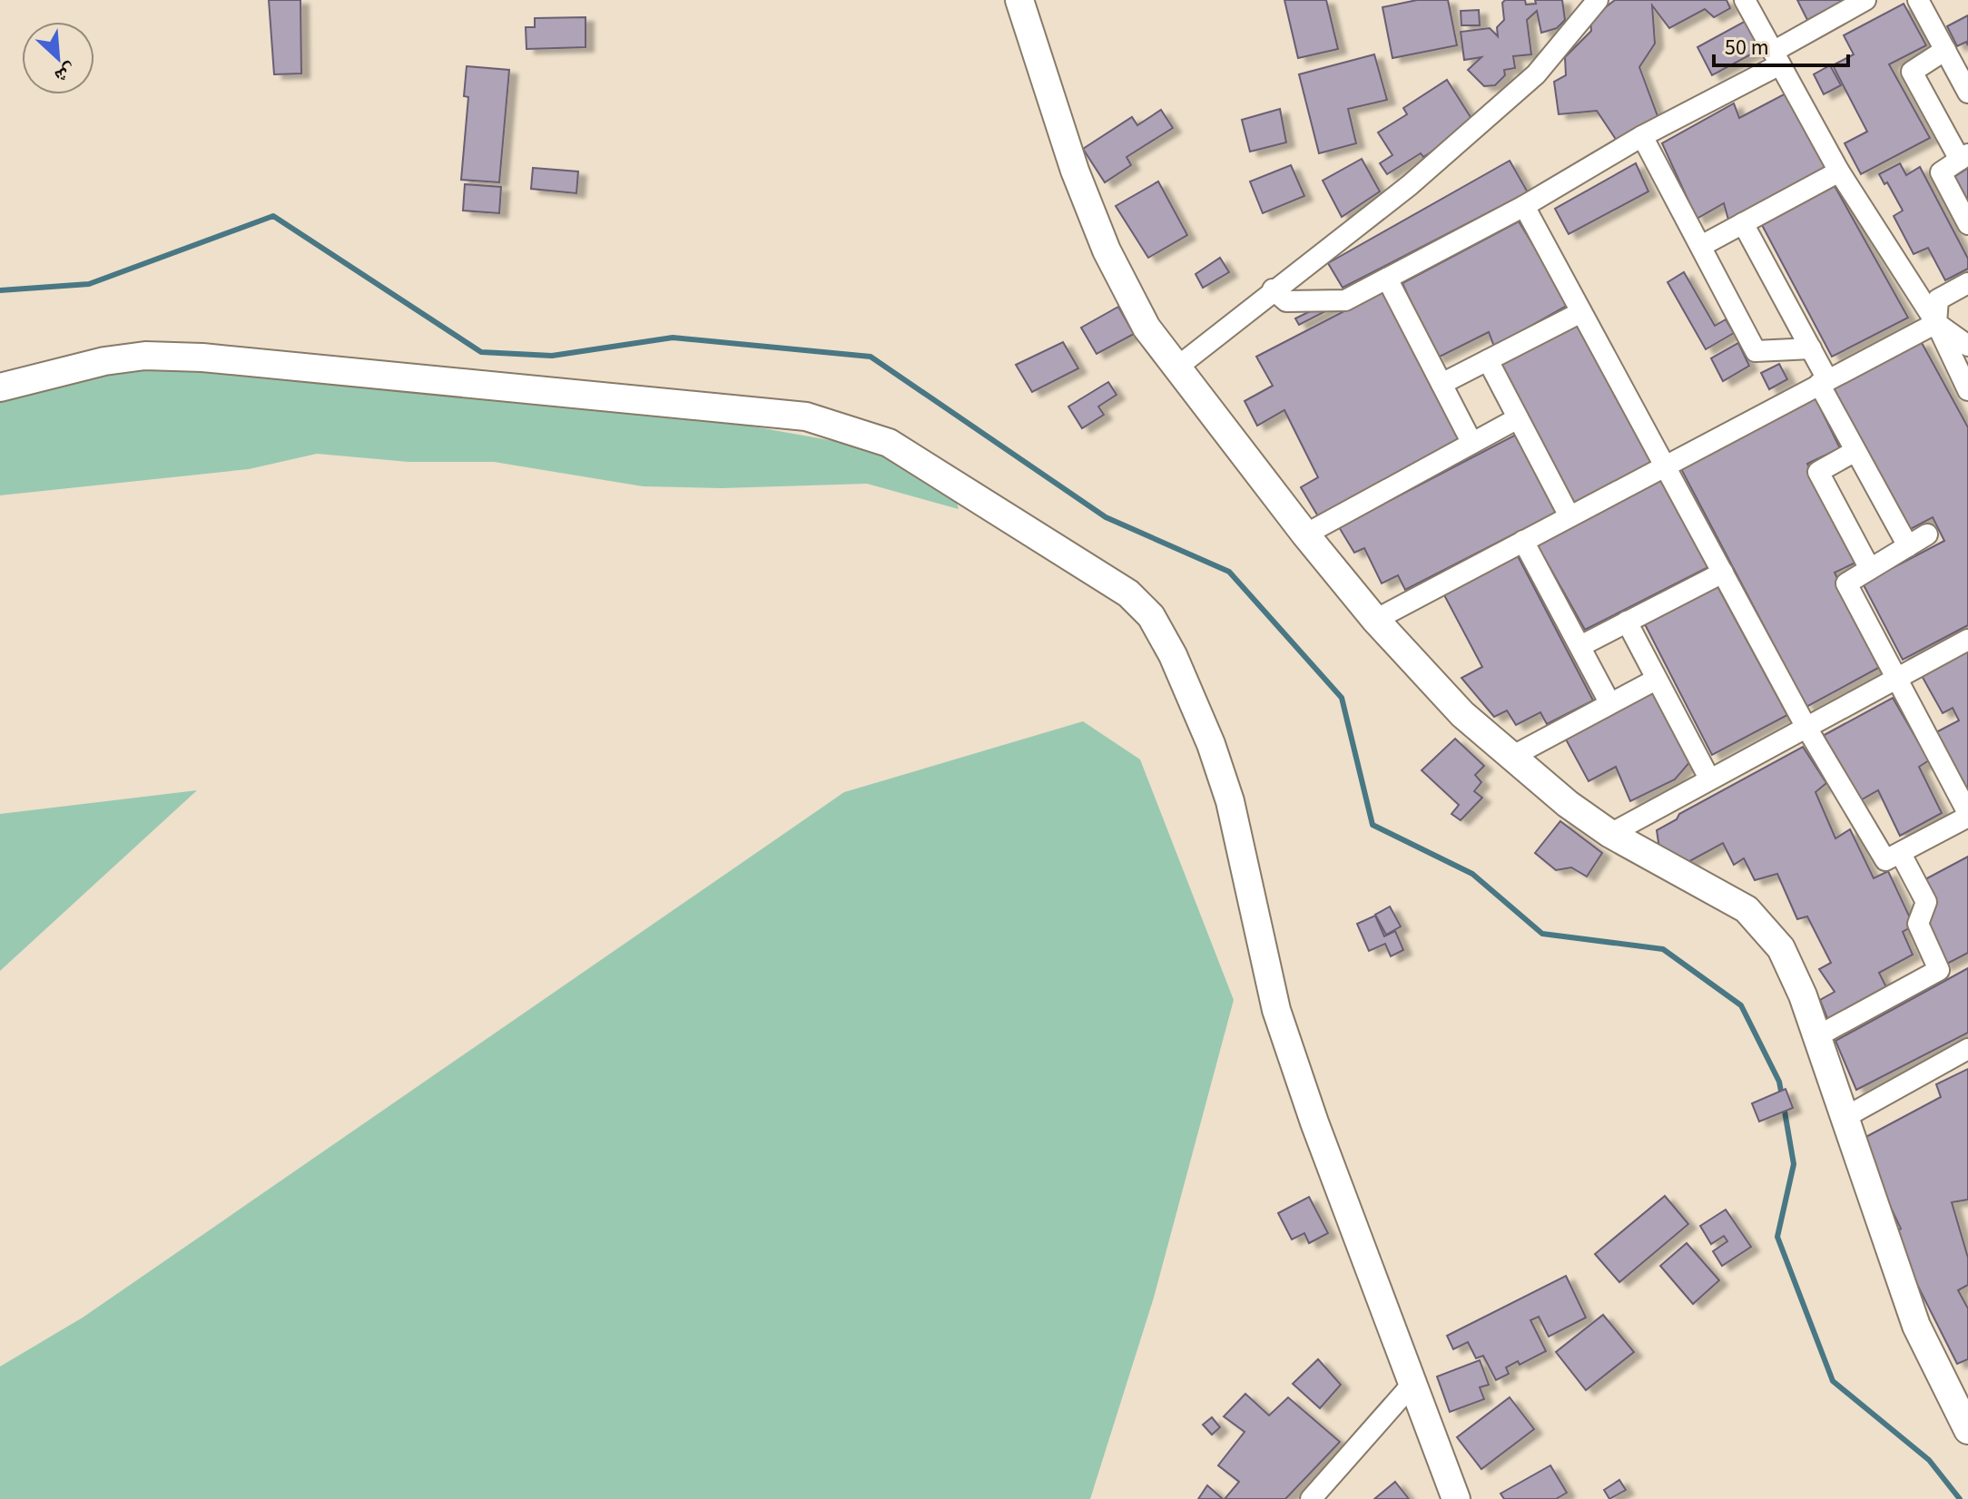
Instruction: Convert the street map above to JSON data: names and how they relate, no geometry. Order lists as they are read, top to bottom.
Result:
{
  "scale_bar": "50 m",
  "north": "bottom right"
}
